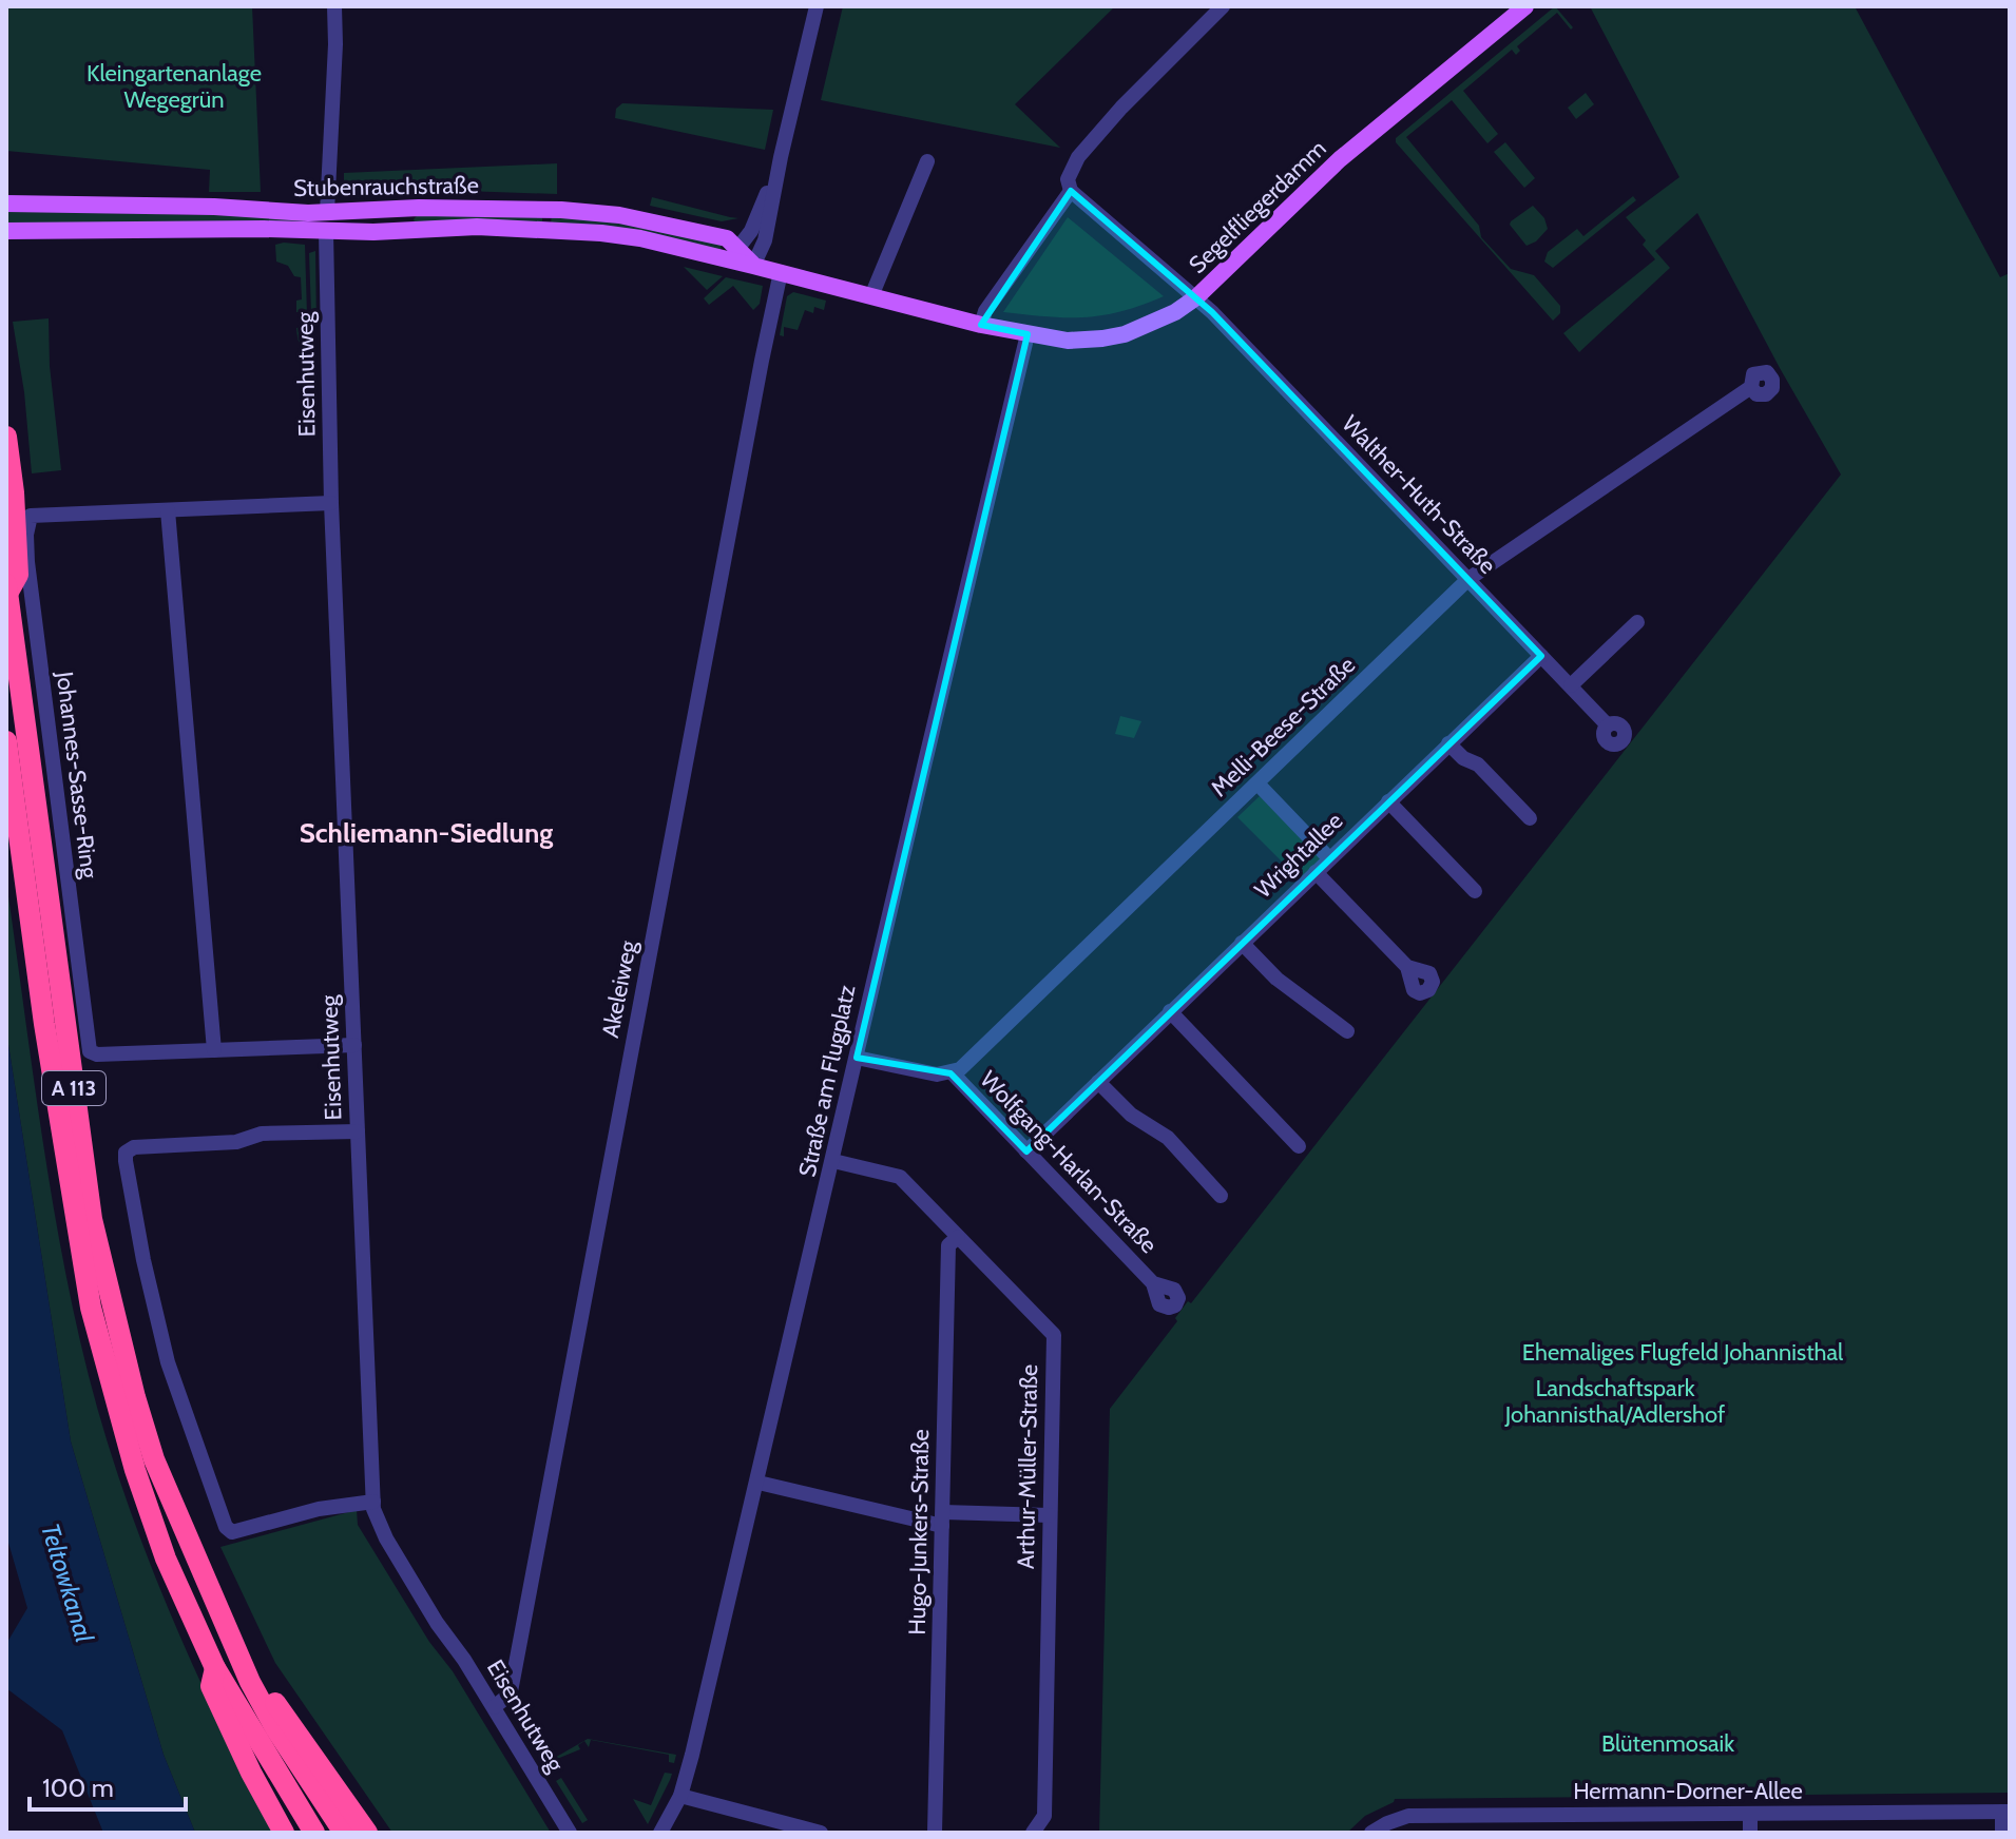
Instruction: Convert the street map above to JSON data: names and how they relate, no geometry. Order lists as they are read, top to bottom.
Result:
{
  "streets": {
    "highway": ["A 113"],
    "main road": ["Stubenrauchstraße", "Segelfliegerdamm"],
    "street": [
      "Eisenhutweg",
      "Walther-Huth-Straße",
      "Melli-Beese-Straße",
      "Johannes-Sasse-Ring",
      "Wrightallee",
      "Akeleiweg",
      "Straße am Flugplatz",
      "Wolfgang-Harlan-Straße",
      "Arthur-Müller-Straße",
      "Hugo-Junkers-Straße",
      "Hermann-Dorner-Allee"
    ]
  },
  "crossings": [
    ["Stubenrauchstraße", "Segelfliegerdamm"],
    ["Stubenrauchstraße", "Eisenhutweg"],
    ["Stubenrauchstraße", "Akeleiweg"],
    ["Segelfliegerdamm", "Walther-Huth-Straße"],
    ["Segelfliegerdamm", "Straße am Flugplatz"],
    ["Eisenhutweg", "Johannes-Sasse-Ring"],
    ["Eisenhutweg", "Akeleiweg"],
    ["Walther-Huth-Straße", "Melli-Beese-Straße"],
    ["Walther-Huth-Straße", "Wrightallee"],
    ["Melli-Beese-Straße", "Wolfgang-Harlan-Straße"],
    ["Wrightallee", "Wolfgang-Harlan-Straße"],
    ["Straße am Flugplatz", "Arthur-Müller-Straße"],
    ["Arthur-Müller-Straße", "Hugo-Junkers-Straße"]
  ],
  "districts": ["Schliemann-Siedlung"],
  "water": ["Teltowkanal"],
  "parks": [
    "Kleingartenanlage Wegegrün",
    "Ehemaliges Flugfeld Johannisthal",
    "Landschaftspark Johannisthal/Adlershof",
    "Blütenmosaik"
  ],
  "scale_bar": "100 m"
}
